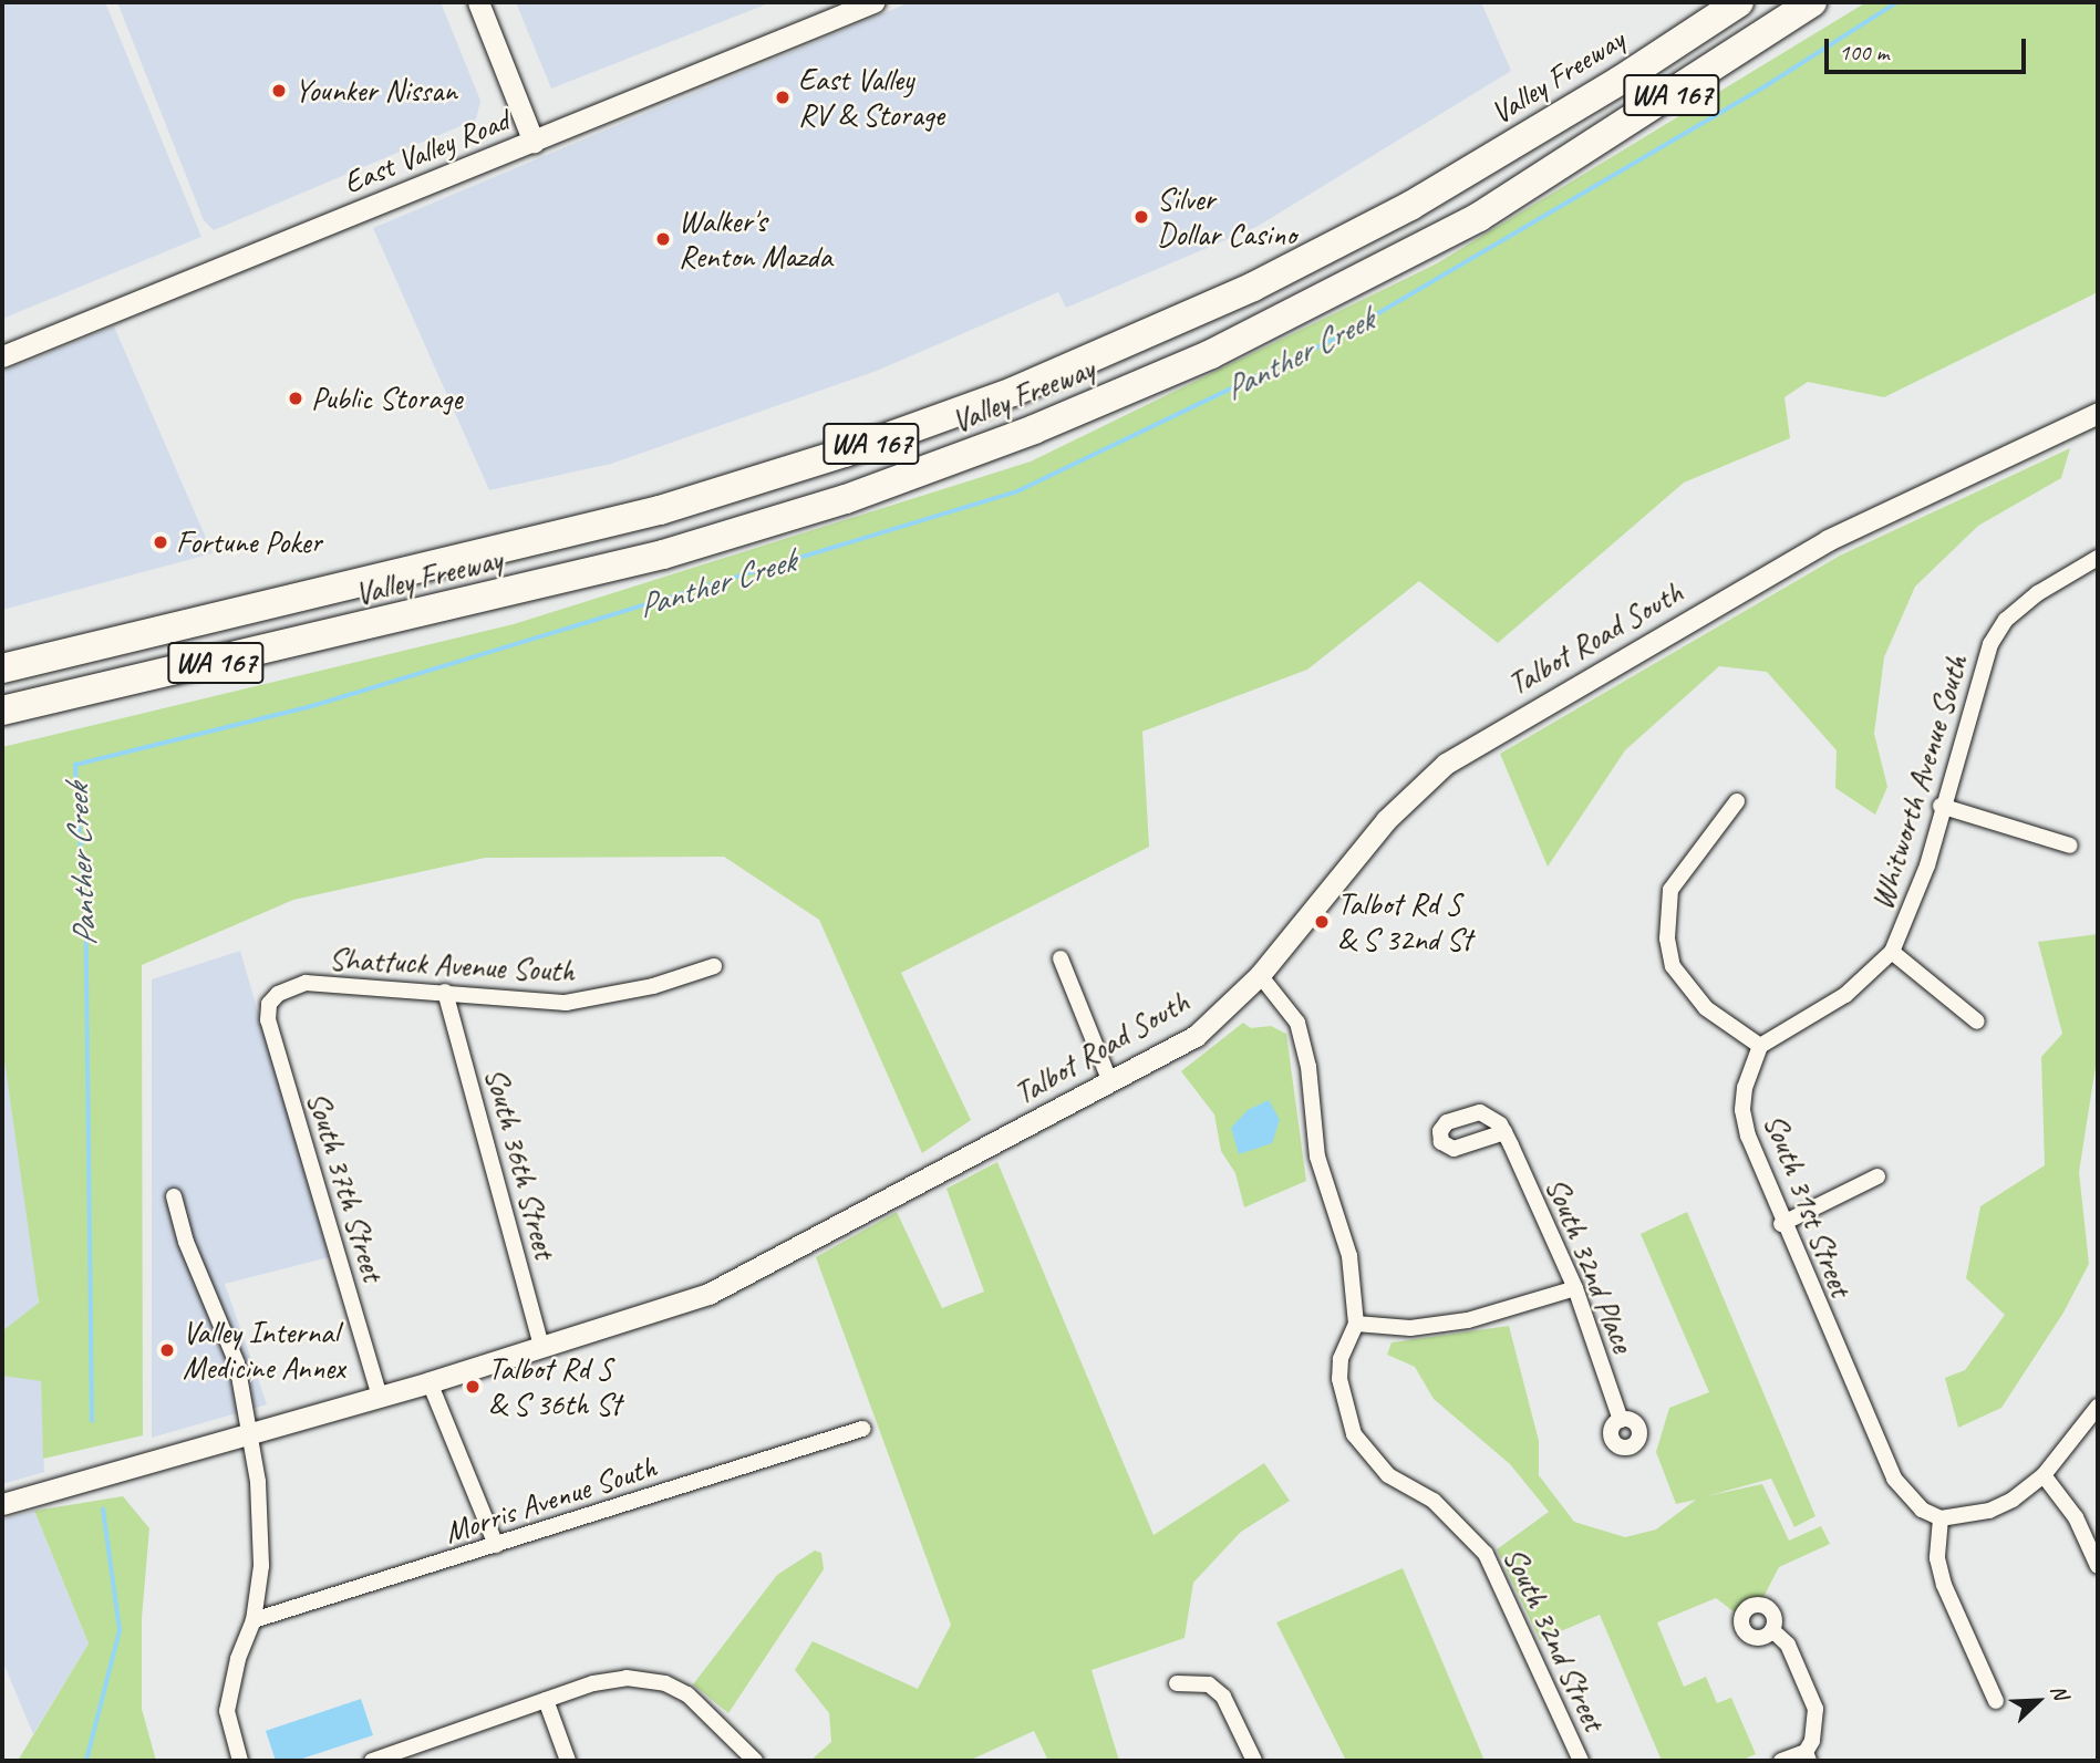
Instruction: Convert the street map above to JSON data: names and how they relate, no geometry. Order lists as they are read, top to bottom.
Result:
{
  "streets": {
    "highway": ["Valley Freeway", "WA 167"],
    "street": [
      "East Valley Road",
      "Talbot Road South",
      "Whitworth Avenue South",
      "Shattuck Avenue South",
      "South 36th Street",
      "South 37th Street",
      "South 31st Street",
      "South 32nd Place",
      "Morris Avenue South",
      "South 32nd Street"
    ]
  },
  "crossings": [
    ["Talbot Road South", "South 36th Street"],
    ["Talbot Road South", "South 37th Street"],
    ["Talbot Road South", "South 32nd Street"],
    ["Whitworth Avenue South", "South 31st Street"],
    ["Shattuck Avenue South", "South 36th Street"],
    ["Shattuck Avenue South", "South 37th Street"]
  ],
  "water": ["Panther Creek"],
  "places": [
    "Younker Nissan",
    "East Valley RV & Storage",
    "Silver Dollar Casino",
    "Walker's Renton Mazda",
    "Public Storage",
    "Fortune Poker",
    "Talbot Rd S & S 32nd St",
    "Valley Internal Medicine Annex",
    "Talbot Rd S & S 36th St"
  ],
  "scale_bar": "100 m",
  "north": "top right"
}
